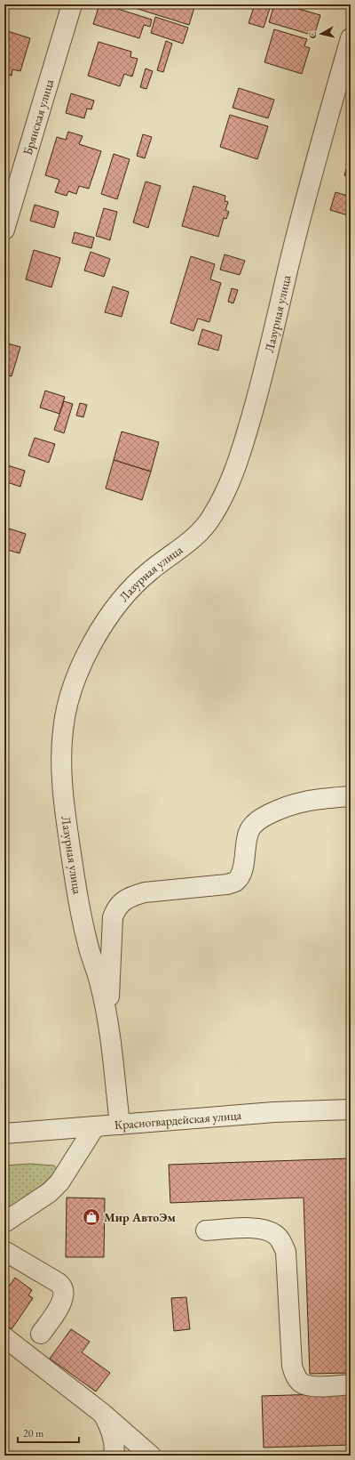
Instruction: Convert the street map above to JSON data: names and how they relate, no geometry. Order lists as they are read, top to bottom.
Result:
{
  "streets": {
    "street": ["Брянская улица", "Лазурная улица", "Красногвардейская улица"]
  },
  "crossings": [
    ["Лазурная улица", "Красногвардейская улица"]
  ],
  "places": {
    "shop": ["Мир АвтоЭм"]
  },
  "scale_bar": "20 m",
  "north": "left"
}
